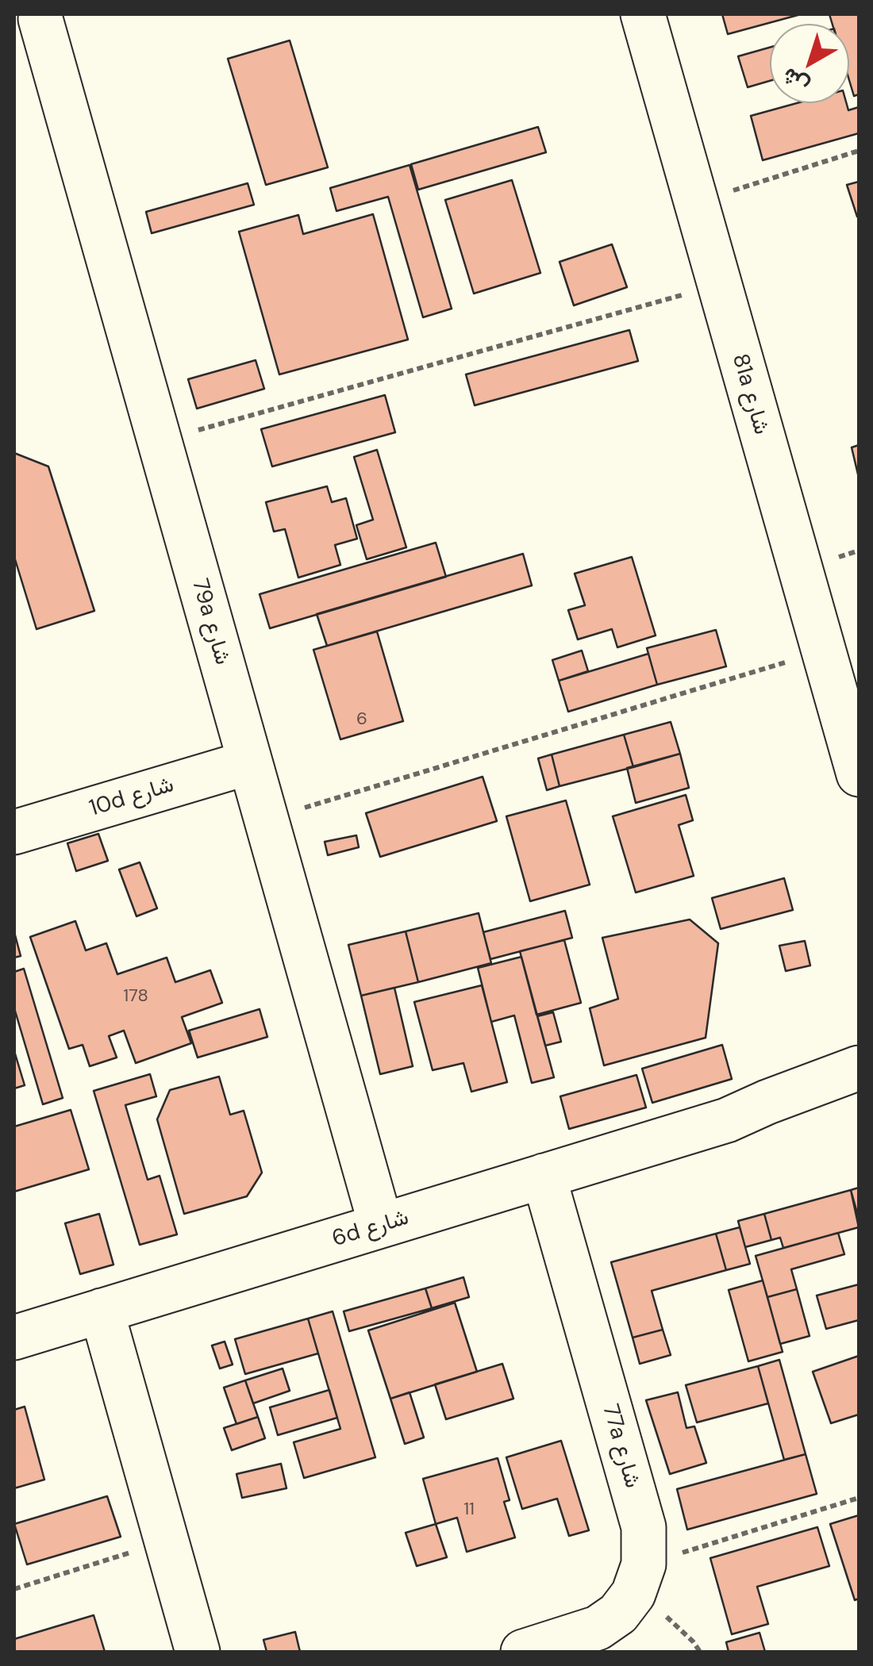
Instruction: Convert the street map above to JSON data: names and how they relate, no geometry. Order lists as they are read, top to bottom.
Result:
{
  "streets": {
    "street": [
      "81a شارع",
      "79a شارع",
      "10d شارع",
      "6d شارع",
      "77a شارع"
    ]
  },
  "crossings": [
    ["79a شارع", "10d شارع"],
    ["79a شارع", "6d شارع"],
    ["6d شارع", "77a شارع"]
  ],
  "house_numbers": ["6", "178", "11"],
  "north": "bottom left"
}
